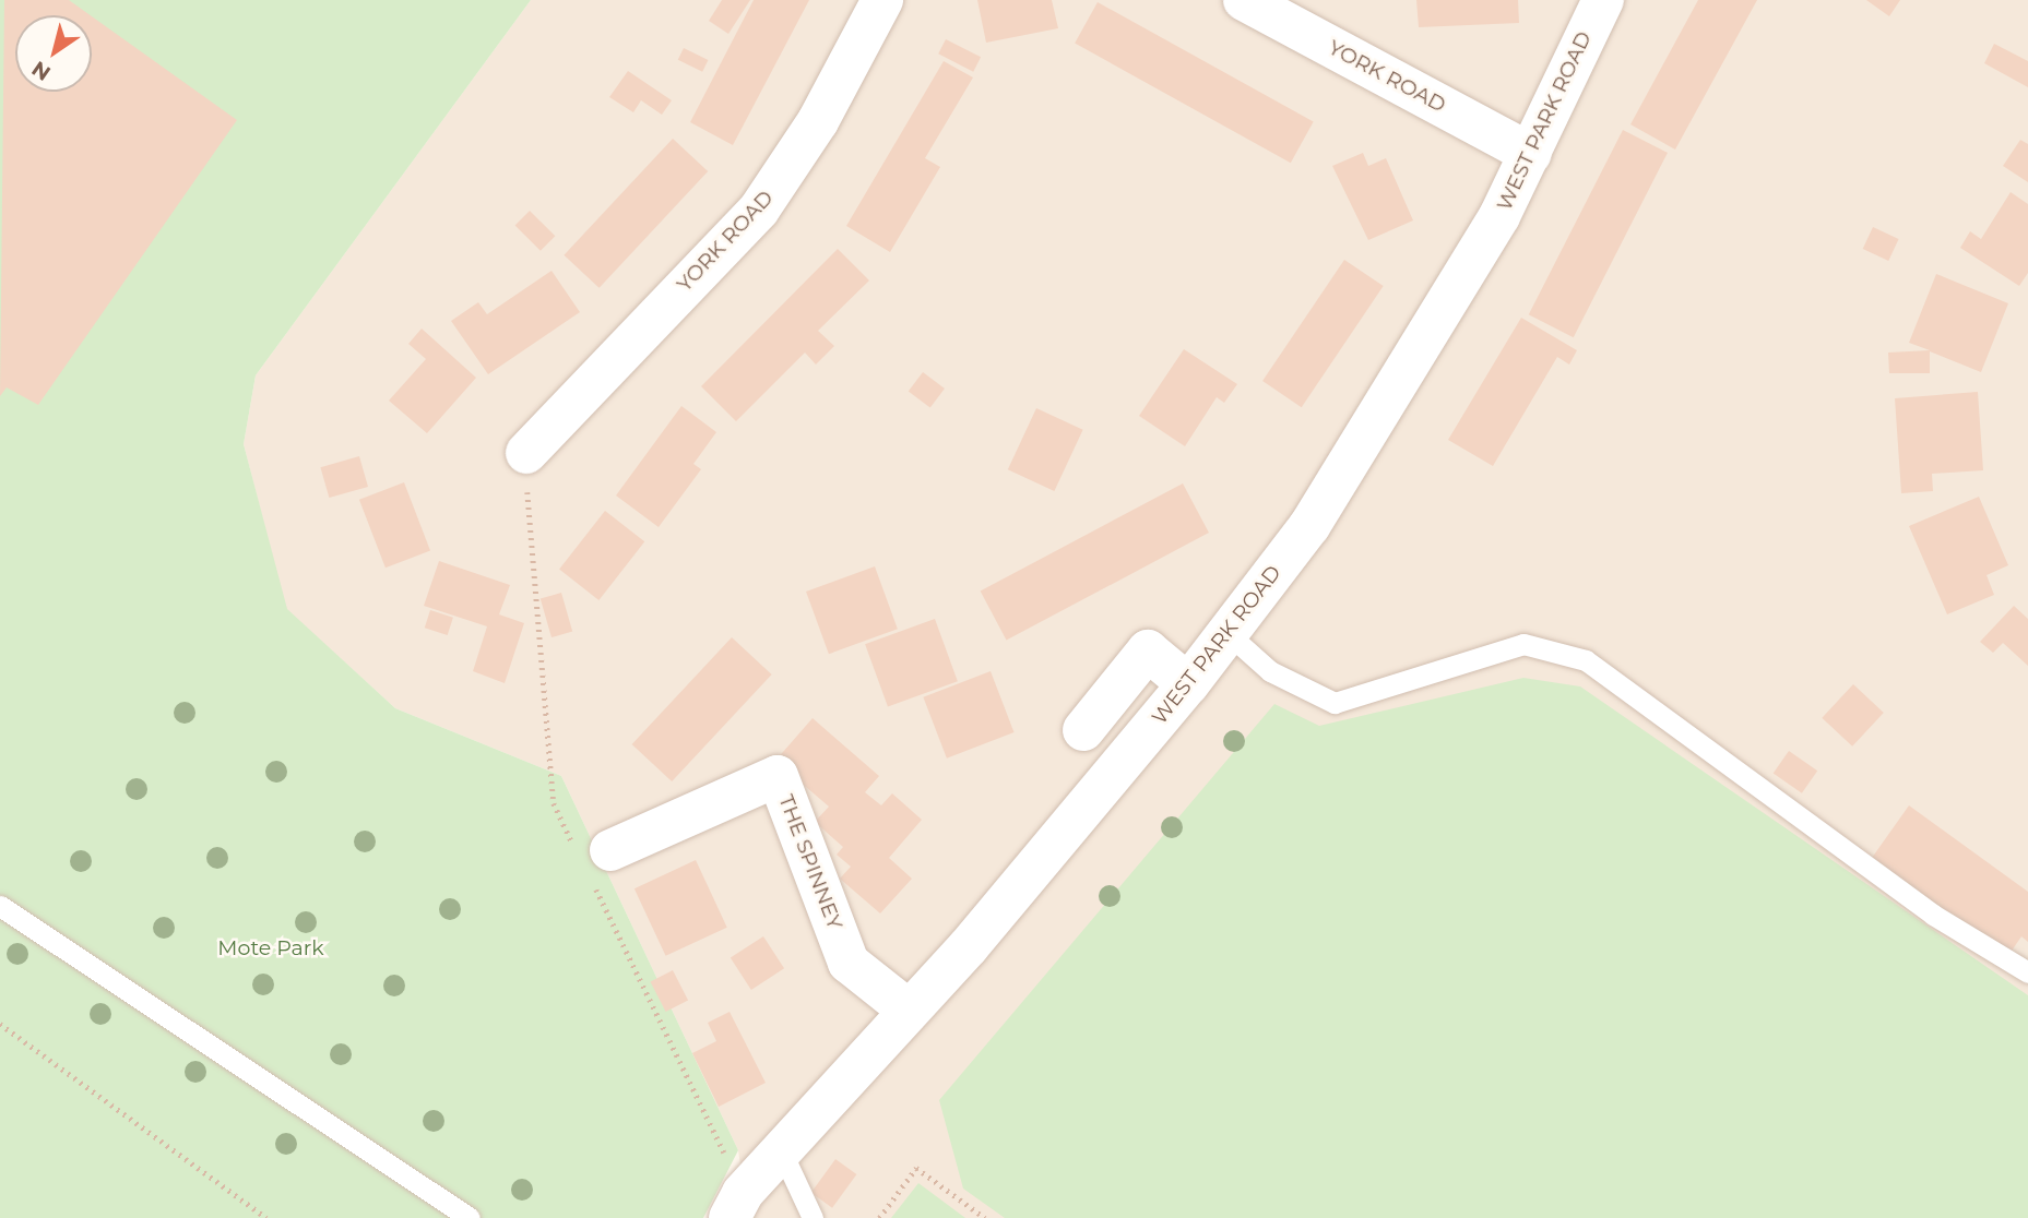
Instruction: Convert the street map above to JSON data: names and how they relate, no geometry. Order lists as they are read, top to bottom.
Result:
{
  "streets": {
    "street": ["YORK ROAD", "WEST PARK ROAD", "THE SPINNEY"]
  },
  "crossings": [
    ["YORK ROAD", "WEST PARK ROAD"],
    ["WEST PARK ROAD", "THE SPINNEY"]
  ],
  "parks": ["Mote Park"],
  "north": "bottom left"
}
